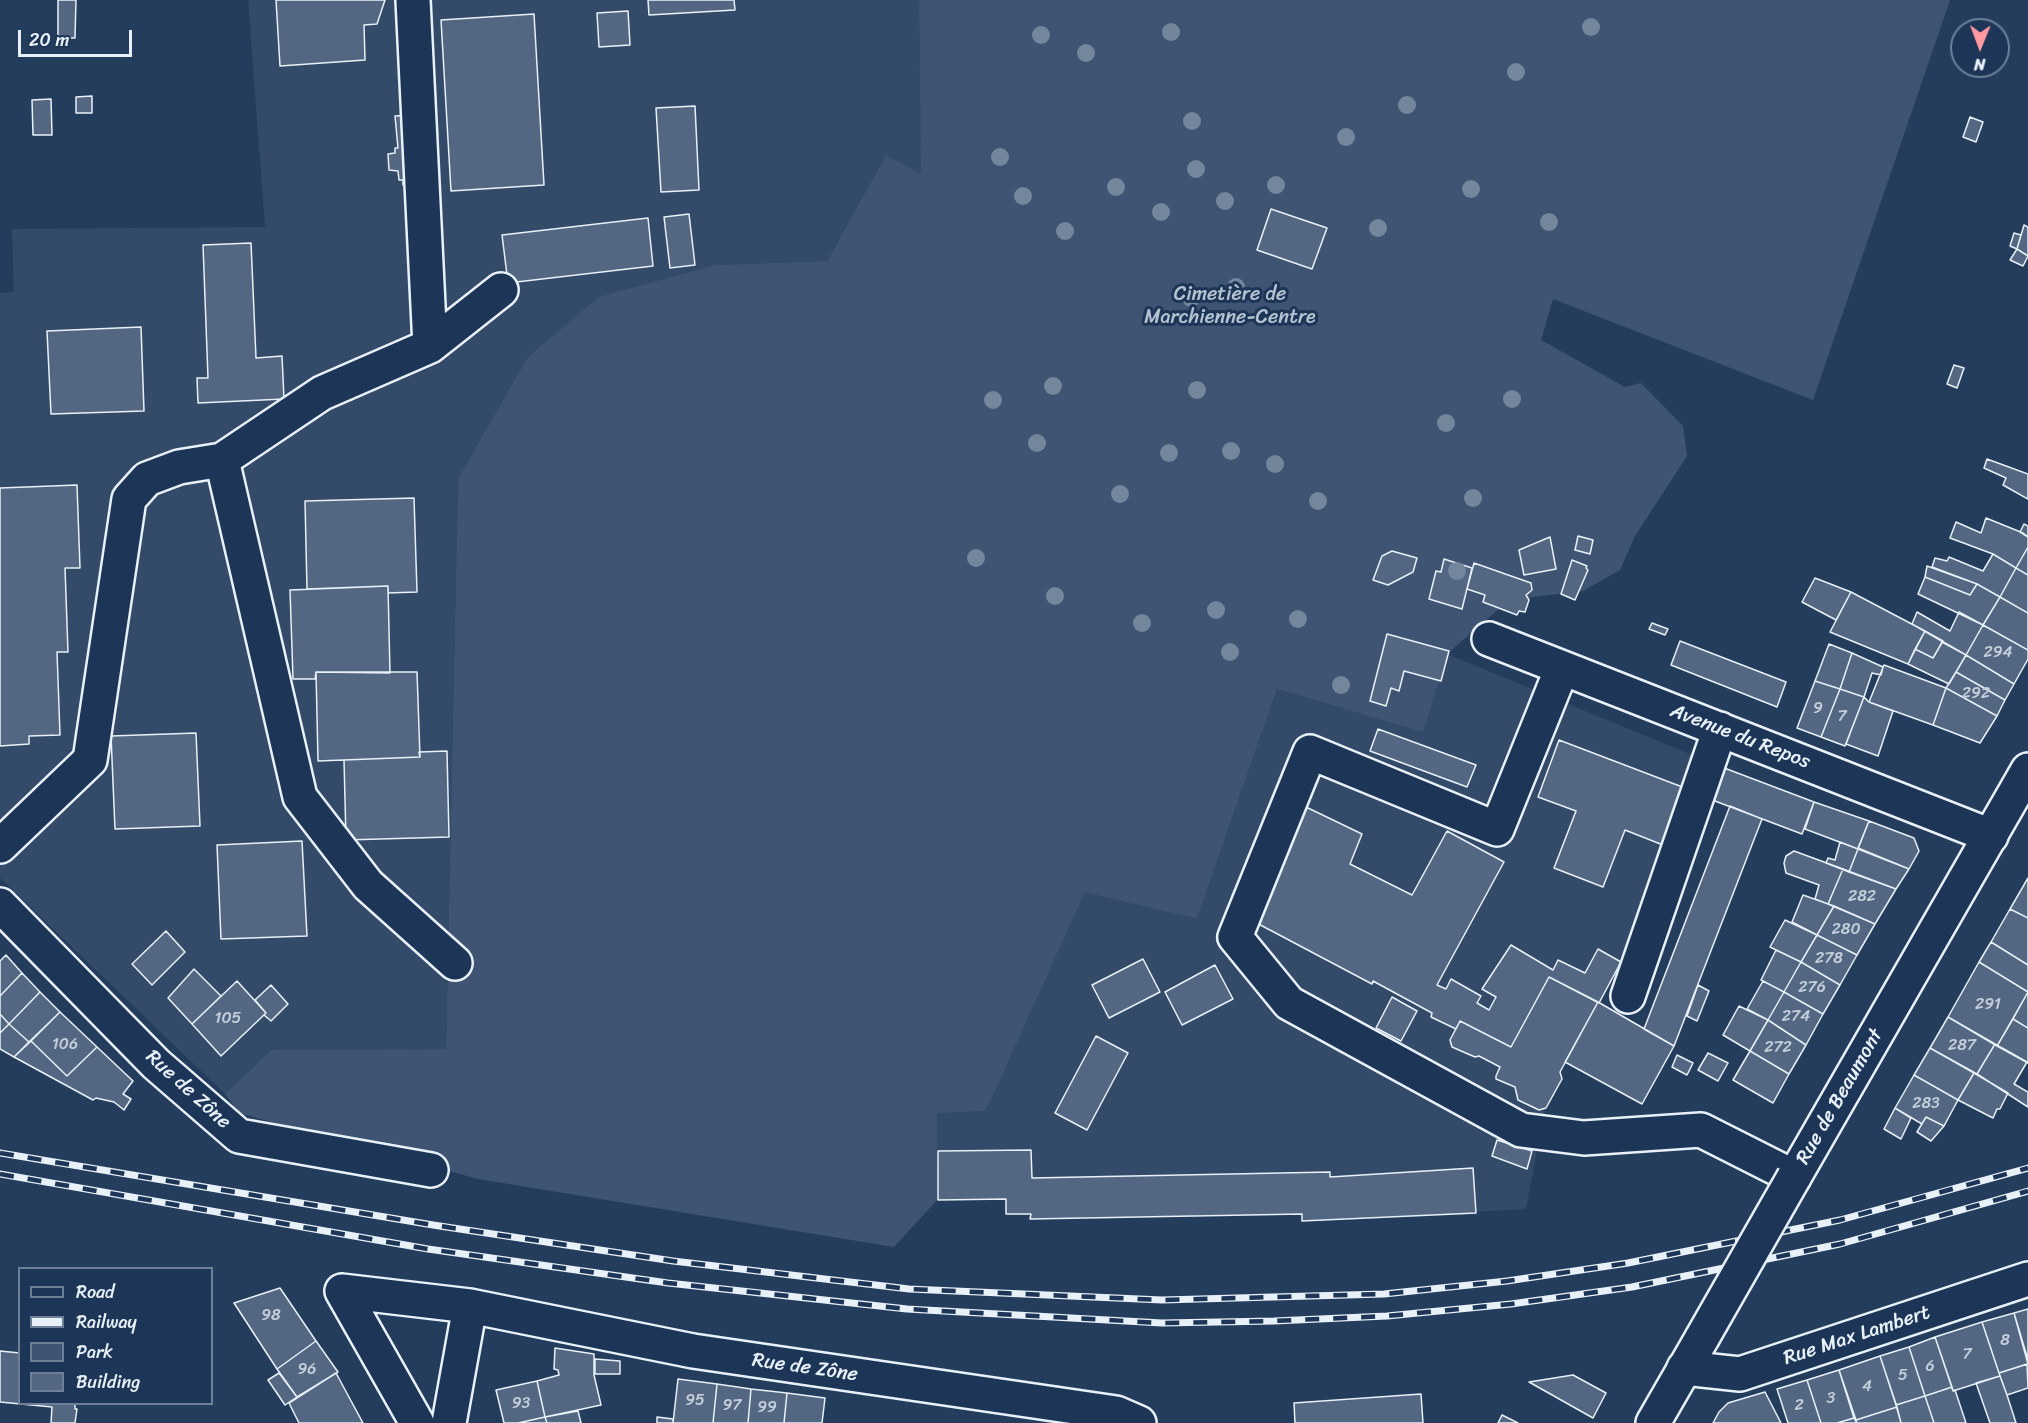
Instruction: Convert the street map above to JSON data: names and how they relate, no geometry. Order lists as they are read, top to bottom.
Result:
{
  "streets": {
    "street": [
      "Avenue du Repos",
      "Rue de Zône",
      "Rue de Beaumont",
      "Rue Max Lambert"
    ]
  },
  "crossings": [
    ["Avenue du Repos", "Rue de Beaumont"],
    ["Rue de Beaumont", "Rue Max Lambert"]
  ],
  "parks": ["Cimetière de Marchienne-Centre"],
  "house_numbers": [
    "294",
    "292",
    "9",
    "7",
    "282",
    "280",
    "278",
    "276",
    "291",
    "274",
    "105",
    "106",
    "287",
    "272",
    "283",
    "98",
    "8",
    "7",
    "6",
    "96",
    "5",
    "4",
    "3",
    "95",
    "93",
    "97",
    "2",
    "99"
  ],
  "legend": [
    "Road",
    "Railway",
    "Park",
    "Building"
  ],
  "scale_bar": "20 m",
  "north": "bottom"
}
